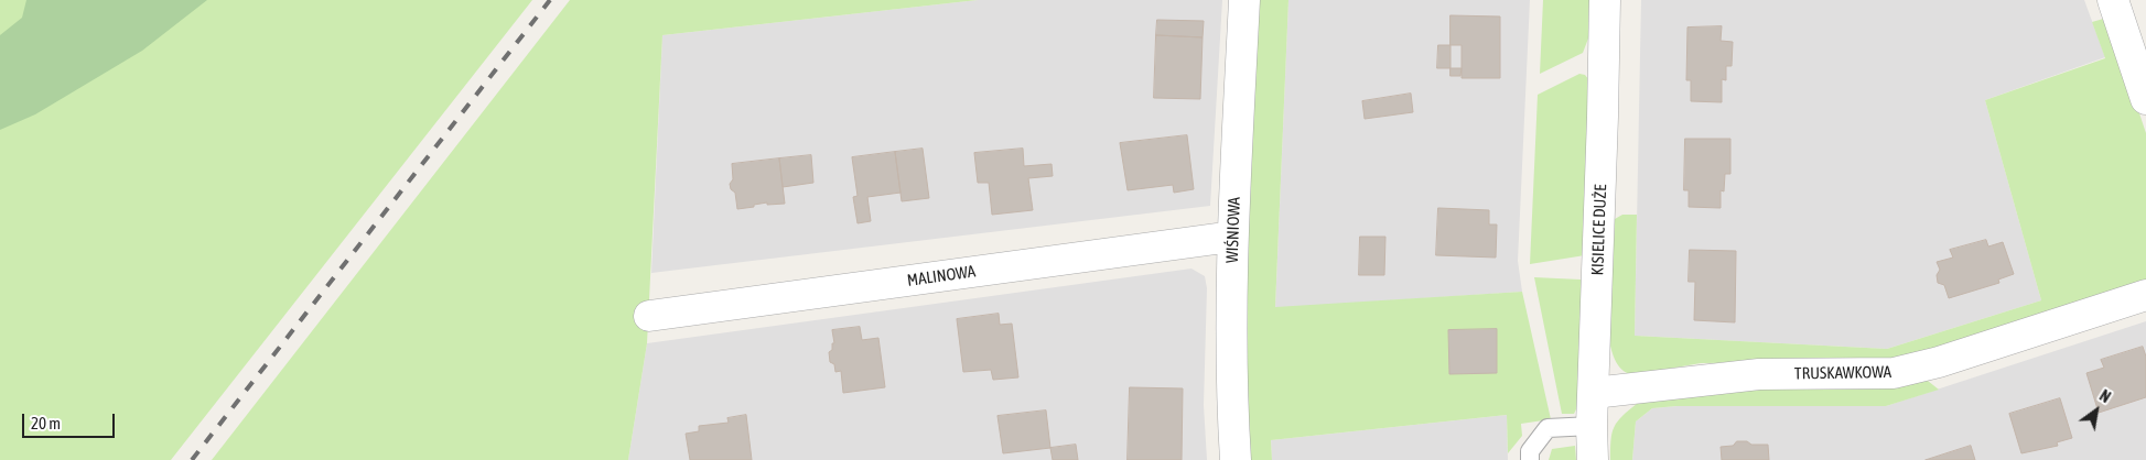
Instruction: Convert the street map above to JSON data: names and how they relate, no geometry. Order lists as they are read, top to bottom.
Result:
{
  "streets": {
    "street": [
      "WIŚNIOWA",
      "KISIELICE DUŻE",
      "MALINOWA",
      "TRUSKAWKOWA"
    ]
  },
  "crossings": [
    ["WIŚNIOWA", "MALINOWA"],
    ["KISIELICE DUŻE", "TRUSKAWKOWA"]
  ],
  "scale_bar": "20 m",
  "north": "top right"
}
